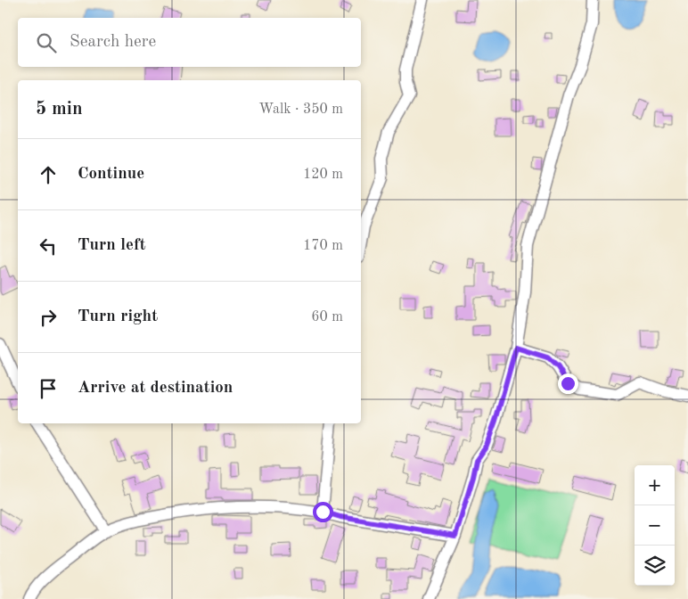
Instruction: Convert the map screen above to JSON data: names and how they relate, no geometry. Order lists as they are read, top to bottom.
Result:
{
  "page": {
    "search": "Search here",
    "heading": ["5 min", "Walk · 350 m"],
    "list": [
      ["Continue", "120 m"],
      ["Turn left", "170 m"],
      ["Turn right", "60 m"],
      "Arrive at destination"
    ],
    "map_buttons": ["+", "−"]
  }
}
